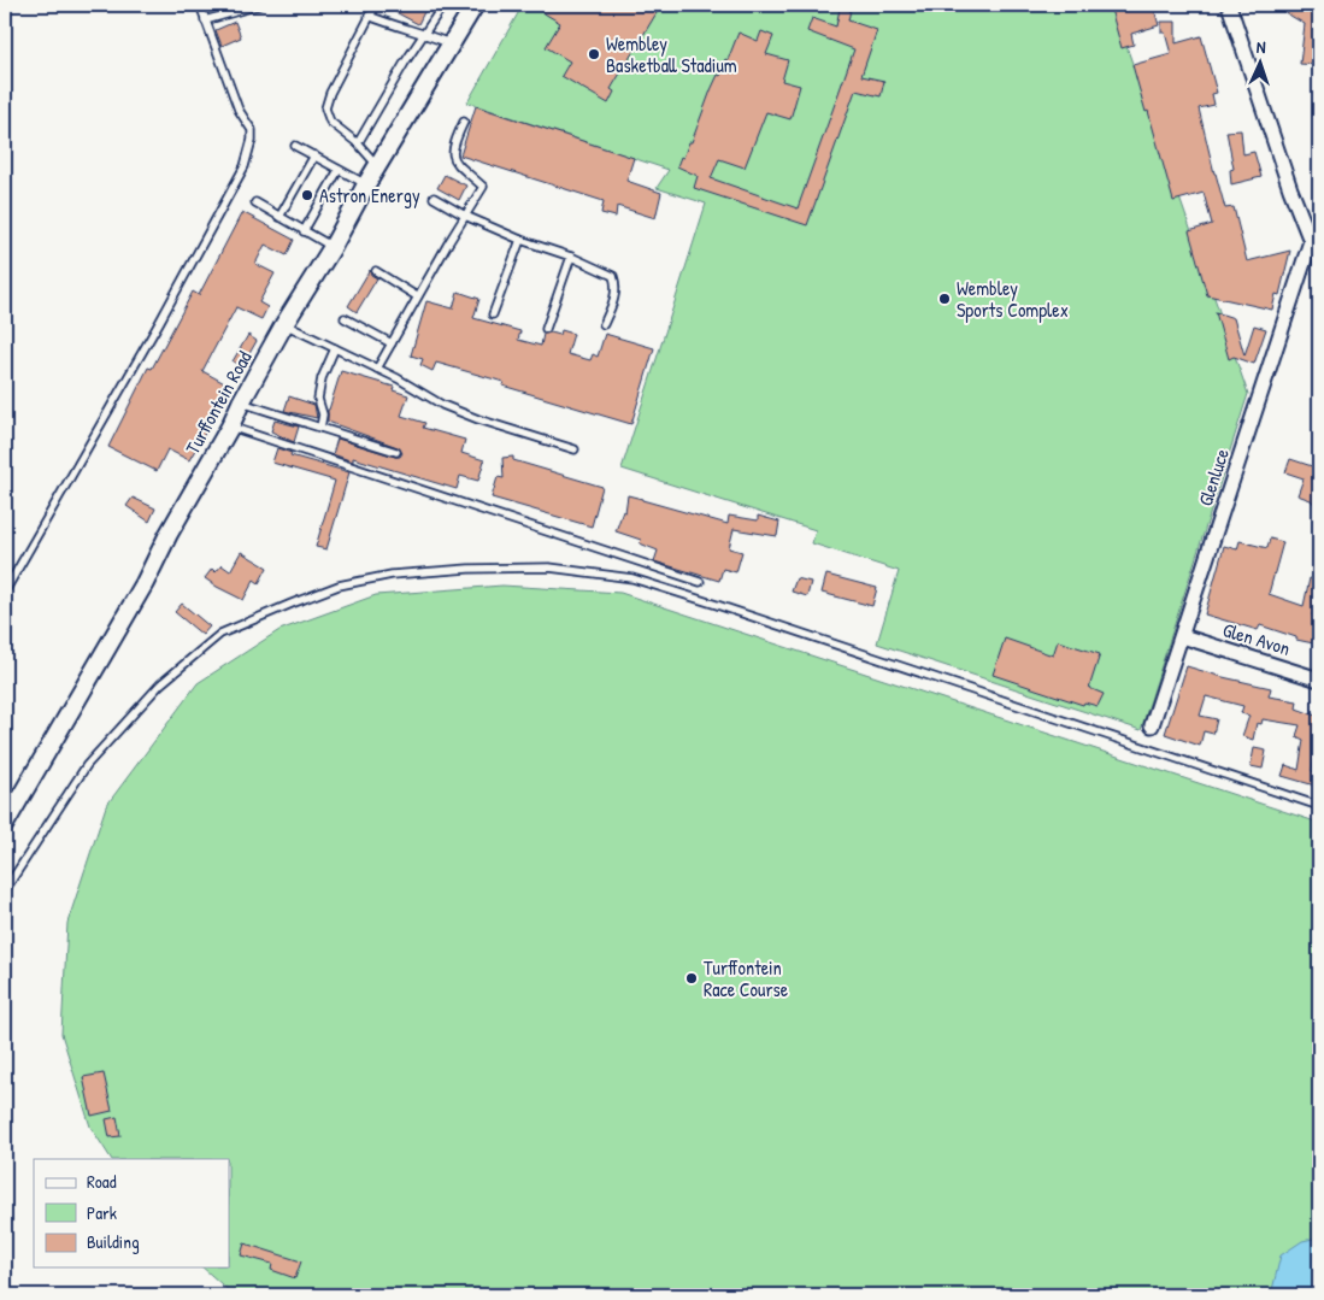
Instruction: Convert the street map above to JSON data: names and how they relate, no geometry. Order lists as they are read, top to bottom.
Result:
{
  "streets": {
    "street": ["Turffontein Road", "Glenluce", "Glen Avon"]
  },
  "crossings": [
    ["Glenluce", "Glen Avon"]
  ],
  "places": [
    "Wembley Basketball Stadium",
    "Astron Energy",
    "Wembley Sports Complex",
    "Turffontein Race Course"
  ],
  "legend": ["Road", "Park", "Building"],
  "north": "top"
}
